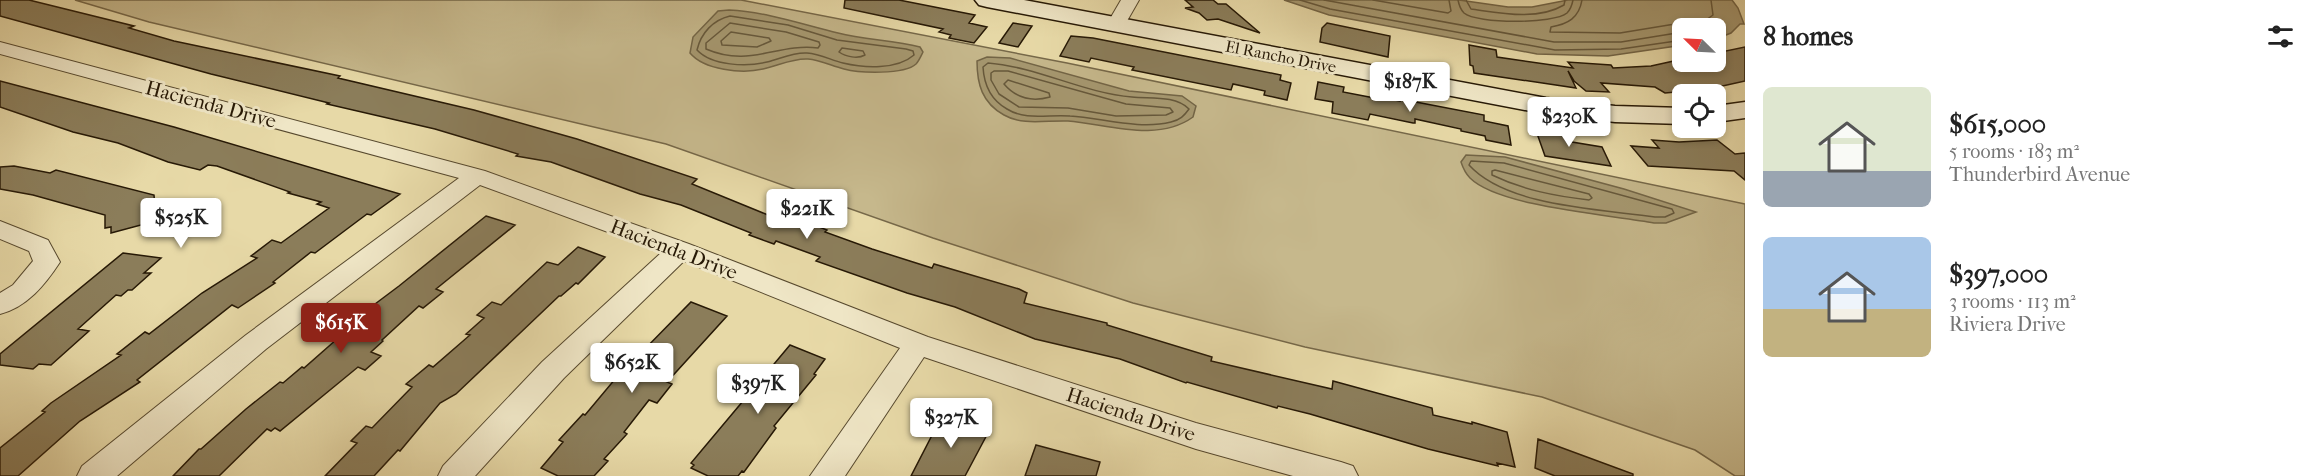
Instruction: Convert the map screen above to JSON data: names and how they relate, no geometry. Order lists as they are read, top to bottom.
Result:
{
  "streets": {
    "street": ["El Rancho Drive", "Hacienda Drive"]
  },
  "north": "top left",
  "page": {
    "heading": "8 homes",
    "price": [
      "$187K",
      "$230K",
      "$221K",
      "$525K",
      "$615K",
      "$652K",
      "$397K",
      "$327K"
    ],
    "list": [
      {
        "name": "$615,000",
        "note": "5 rooms · 183 m² · Thunderbird Avenue"
      },
      {
        "name": "$397,000",
        "note": "3 rooms · 113 m² · Riviera Drive"
      }
    ]
  }
}
